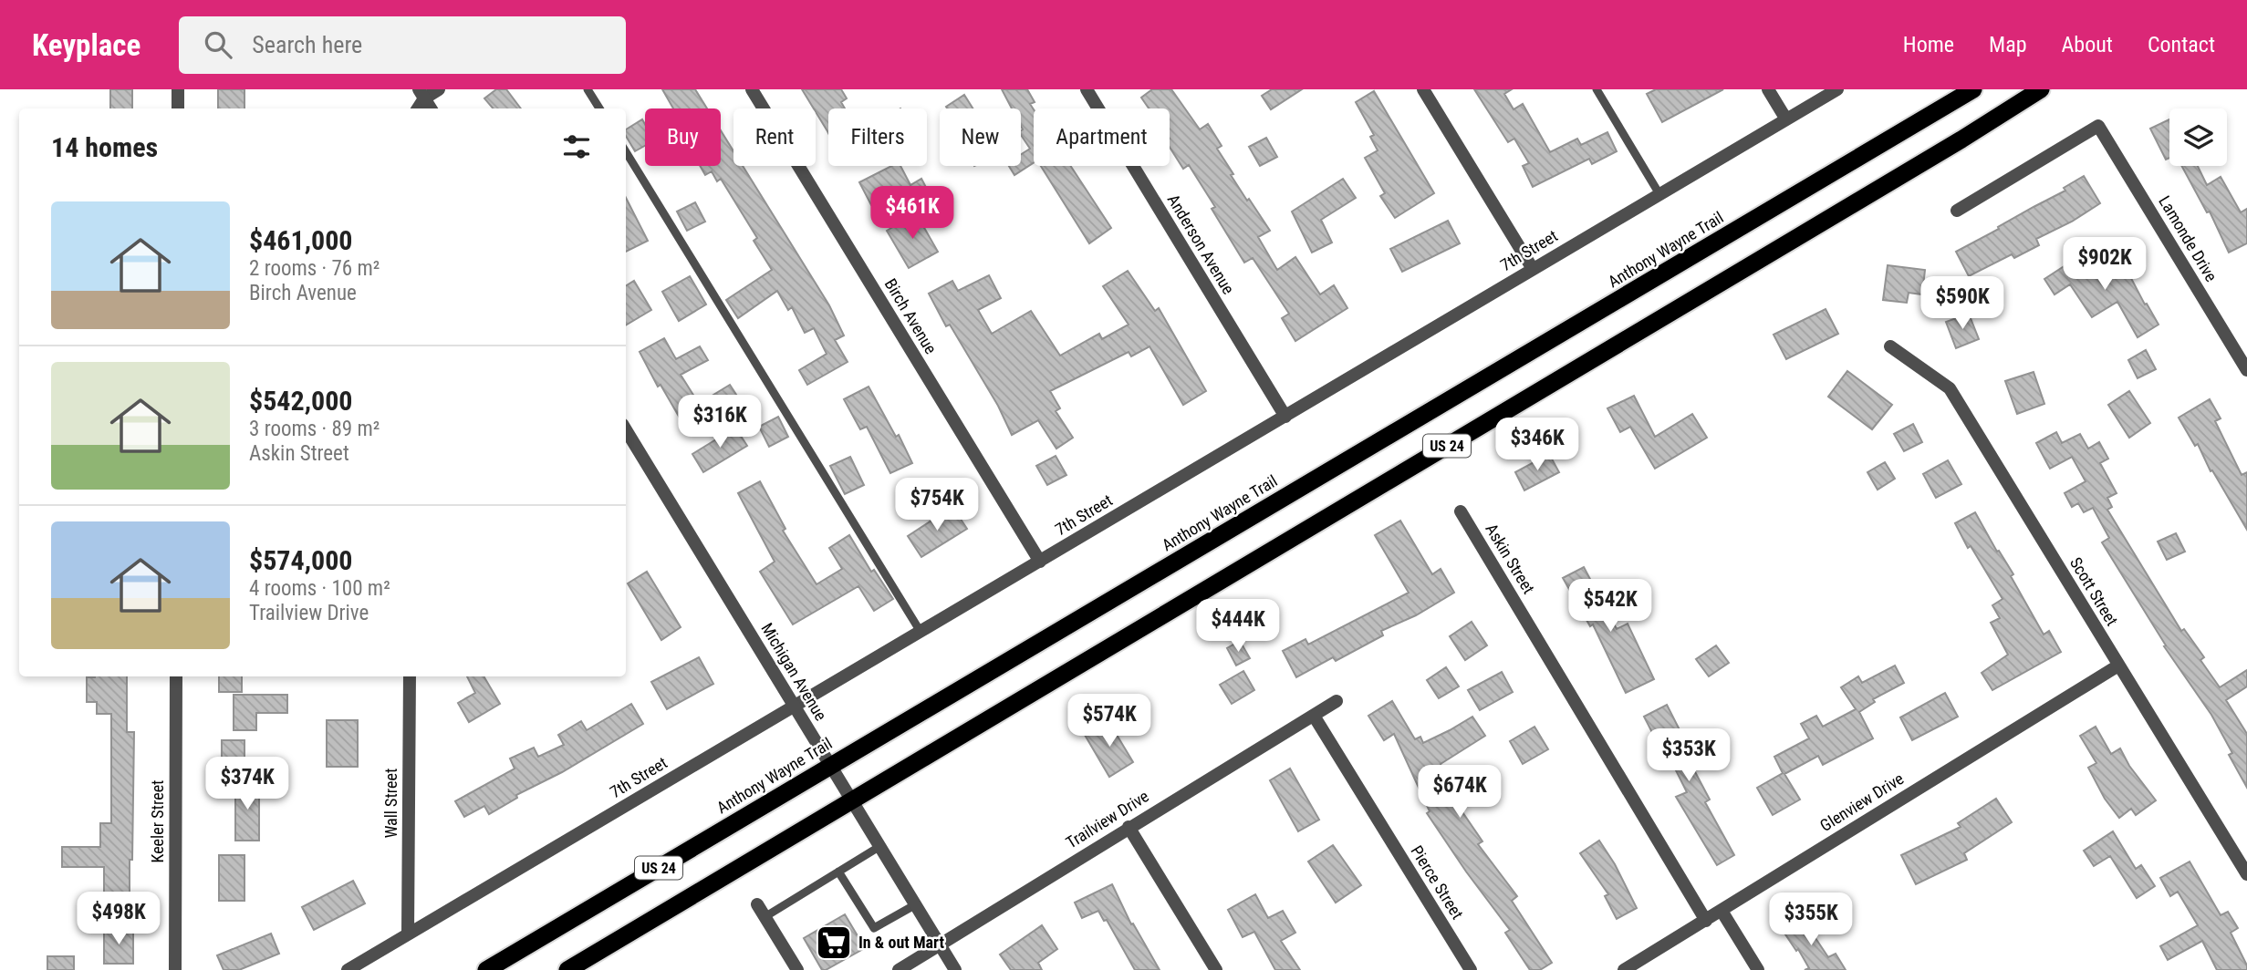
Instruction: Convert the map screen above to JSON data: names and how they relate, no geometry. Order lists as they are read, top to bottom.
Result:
{
  "streets": {
    "highway": ["Anthony Wayne Trail", "US 24"],
    "street": [
      "Lamonde Drive",
      "Anderson Avenue",
      "7th Street",
      "Birch Avenue",
      "Askin Street",
      "Scott Street",
      "Michigan Avenue",
      "Glenview Drive",
      "Wall Street",
      "Trailview Drive",
      "Keeler Street",
      "Pierce Street"
    ]
  },
  "crossings": [
    ["Anderson Avenue", "7th Street"],
    ["Anthony Wayne Trail", "Michigan Avenue"],
    ["7th Street", "Birch Avenue"],
    ["7th Street", "Michigan Avenue"],
    ["7th Street", "Wall Street"],
    ["US 24", "Michigan Avenue"],
    ["Askin Street", "Glenview Drive"],
    ["Scott Street", "Glenview Drive"],
    ["Michigan Avenue", "Trailview Drive"],
    ["Trailview Drive", "Pierce Street"]
  ],
  "places": {
    "supermarket": ["In & out Mart"]
  },
  "page": {
    "header": "Keyplace",
    "search": "Search here",
    "nav": [
      "Home",
      "Map",
      "About",
      "Contact"
    ],
    "chip": [
      "Buy",
      "Rent",
      "Filters",
      "New",
      "Apartment"
    ],
    "heading": "14 homes",
    "list": [
      {
        "name": "$461,000",
        "note": "2 rooms · 76 m² · Birch Avenue"
      },
      {
        "name": "$542,000",
        "note": "3 rooms · 89 m² · Askin Street"
      },
      {
        "name": "$574,000",
        "note": "4 rooms · 100 m² · Trailview Drive"
      }
    ],
    "price": [
      "$461K",
      "$902K",
      "$590K",
      "$316K",
      "$346K",
      "$754K",
      "$542K",
      "$444K",
      "$574K",
      "$353K",
      "$374K",
      "$674K",
      "$498K",
      "$355K"
    ]
  }
}
